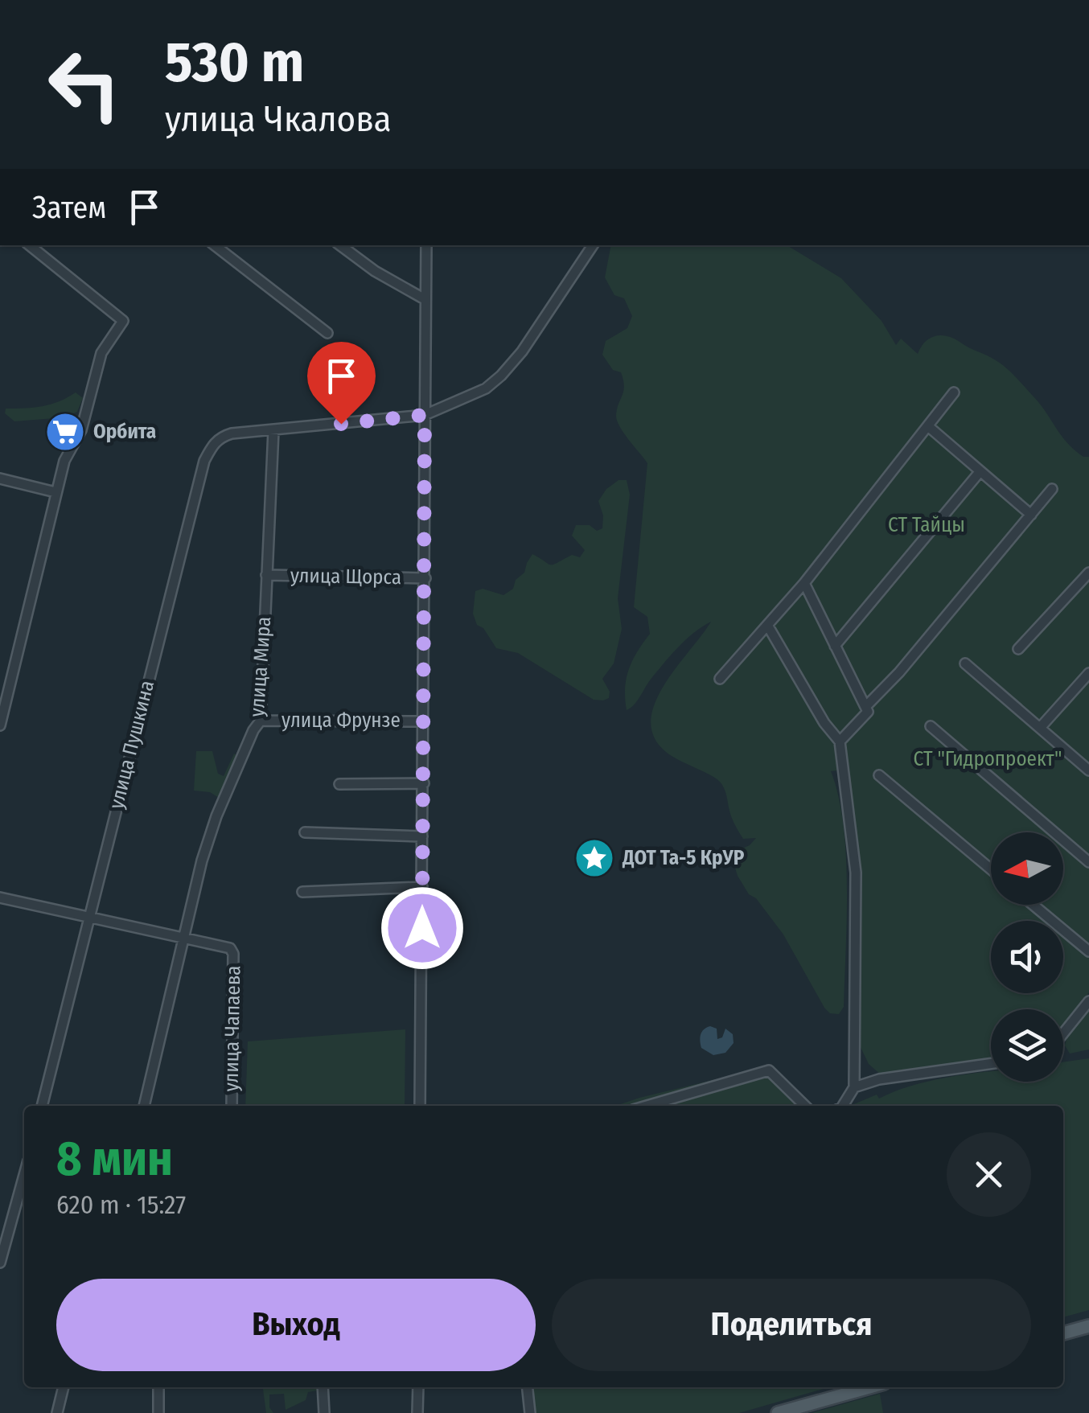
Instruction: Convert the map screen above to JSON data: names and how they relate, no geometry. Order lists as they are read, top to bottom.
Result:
{
  "streets": {
    "street": [
      "улица Щорса",
      "улица Мира",
      "улица Фрунзе",
      "улица Пушкина",
      "улица Чапаева"
    ]
  },
  "crossings": [
    ["улица Щорса", "улица Мира"],
    ["улица Мира", "улица Фрунзе"],
    ["улица Мира", "улица Пушкина"],
    ["улица Мира", "улица Чапаева"]
  ],
  "parks": ["СТ Тайцы", "СТ \"Гидропроект\""],
  "places": {
    "supermarket": ["Орбита"],
    "place": ["ДОТ Та-5 КрУР"]
  },
  "north": "left",
  "page": {
    "turn": ["530 m", "улица Чкалова"],
    "then": "Затем",
    "heading": ["8 мин", "620 m · 15:27"],
    "buttons": ["Выход", "Поделиться"]
  }
}
